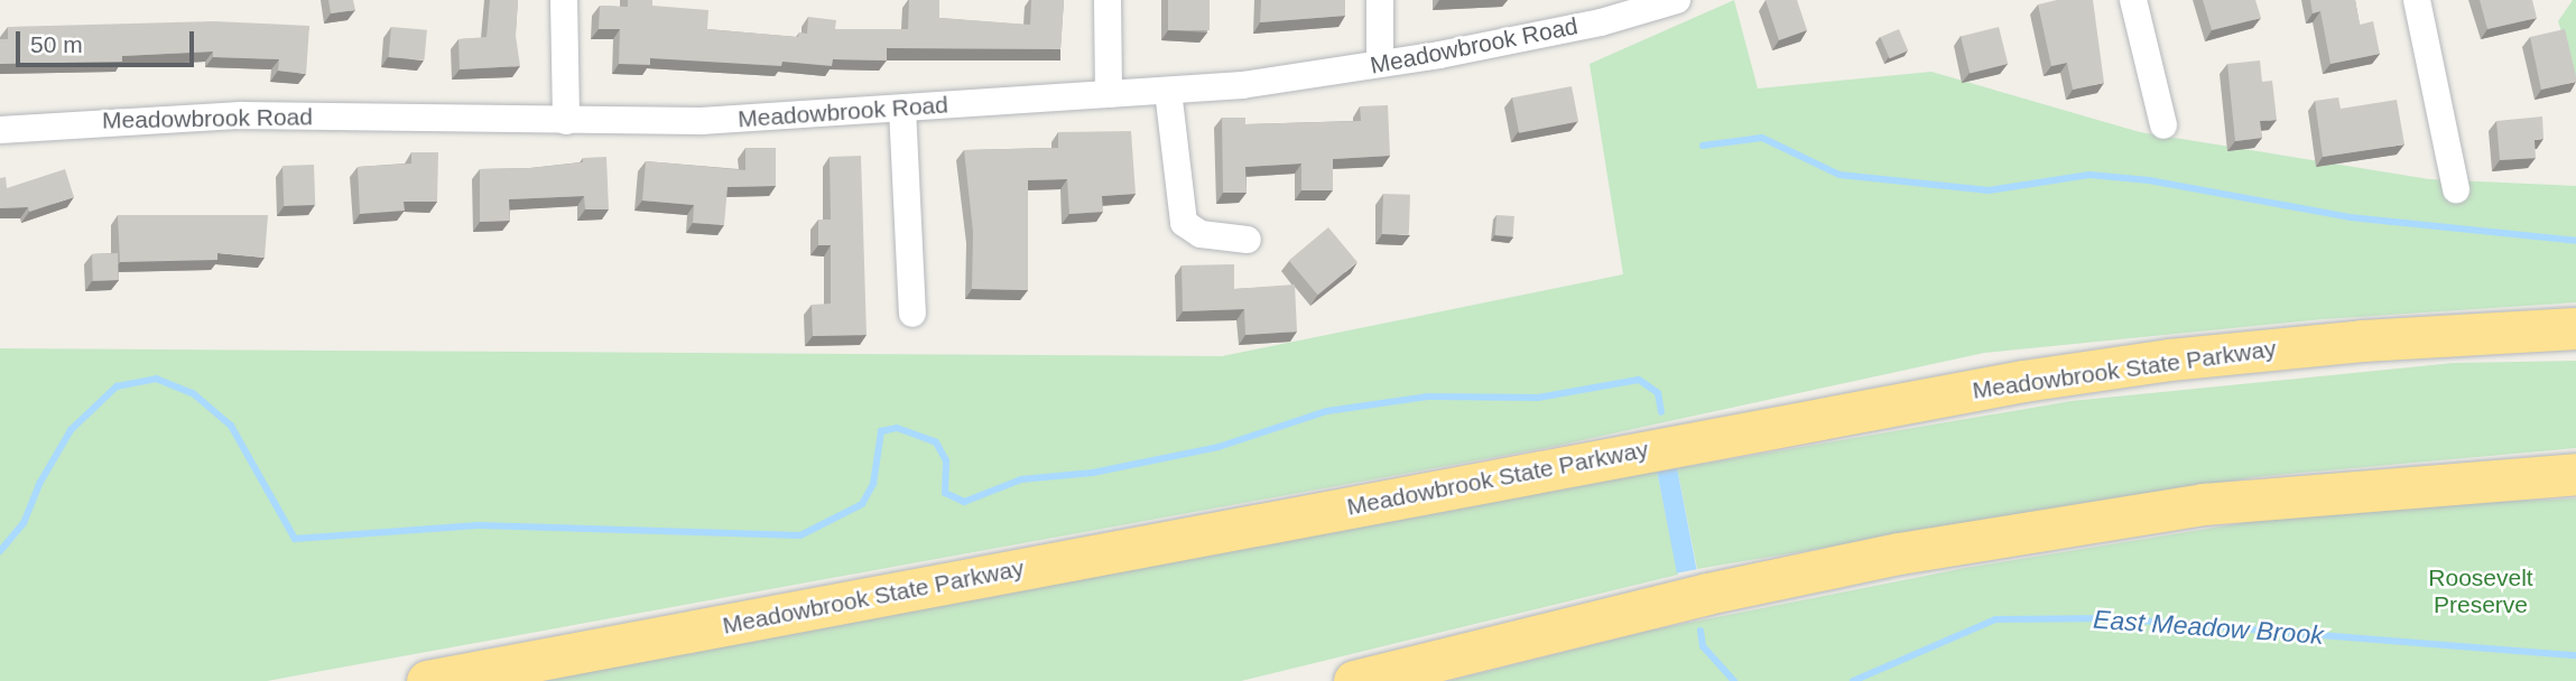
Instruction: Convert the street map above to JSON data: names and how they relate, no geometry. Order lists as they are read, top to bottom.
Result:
{
  "streets": {
    "highway": ["Meadowbrook State Parkway"],
    "street": ["Meadowbrook Road"]
  },
  "water": ["East Meadow Brook"],
  "parks": ["Roosevelt Preserve"],
  "scale_bar": "50 m"
}
